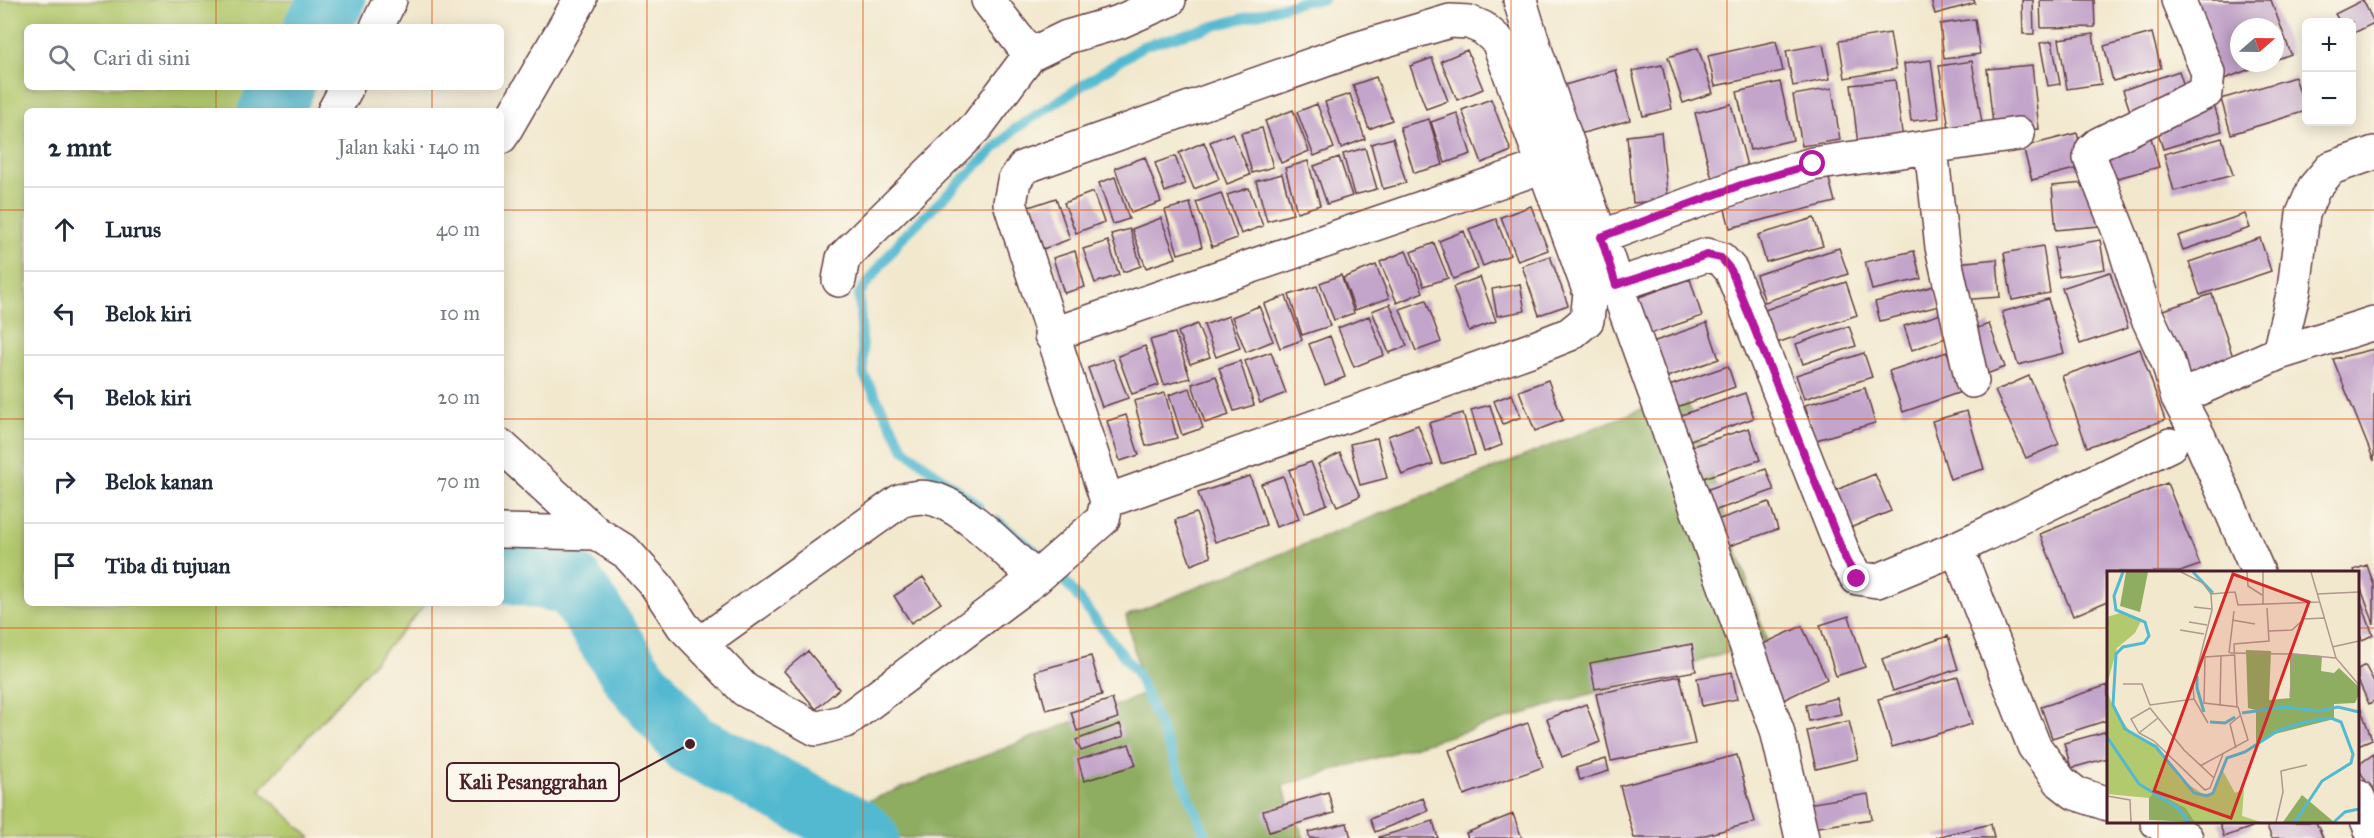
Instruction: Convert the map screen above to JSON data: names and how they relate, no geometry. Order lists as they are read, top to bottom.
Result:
{
  "places": ["Kali Pesanggrahan"],
  "north": "right",
  "page": {
    "map_buttons": ["+", "−"],
    "search": "Cari di sini",
    "heading": ["2 mnt", "Jalan kaki · 140 m"],
    "list": [
      ["Lurus", "40 m"],
      ["Belok kiri", "10 m"],
      ["Belok kiri", "20 m"],
      ["Belok kanan", "70 m"],
      "Tiba di tujuan"
    ]
  }
}
